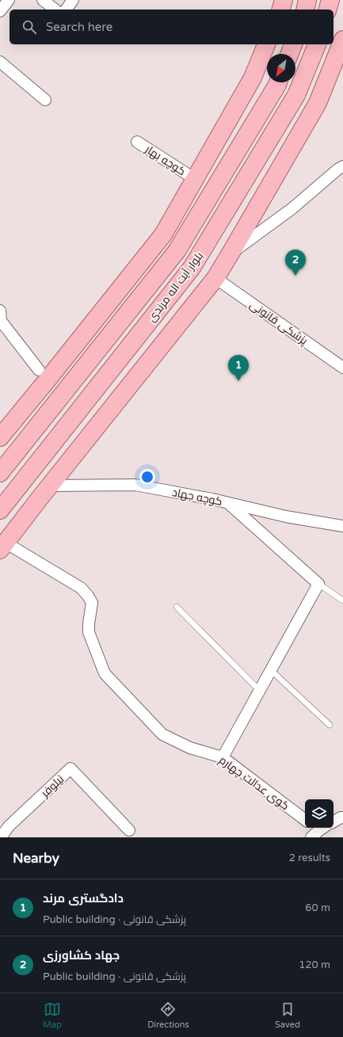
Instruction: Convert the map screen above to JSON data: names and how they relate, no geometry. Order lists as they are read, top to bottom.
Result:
{
  "streets": {
    "main road": ["بلوار آیت اله مرندی"],
    "street": [
      "کوچه بهار",
      "پزشکی قانونی",
      "کوچه جهاد",
      "کوی عدالت چهارم",
      "نیلوفر"
    ]
  },
  "north": "bottom left",
  "page": {
    "search": "Search here",
    "pins": ["2", "1"],
    "heading": ["Nearby", "2 results"],
    "list": [
      {
        "mark": "1",
        "name": "دادگستری مرند",
        "note": "Public building · پزشکی قانونی",
        "value": "60 m"
      },
      {
        "mark": "2",
        "name": "جهاد کشاورزی",
        "note": "Public building · پزشکی قانونی",
        "value": "120 m"
      }
    ],
    "nav": ["Map", "Directions", "Saved"]
  }
}
